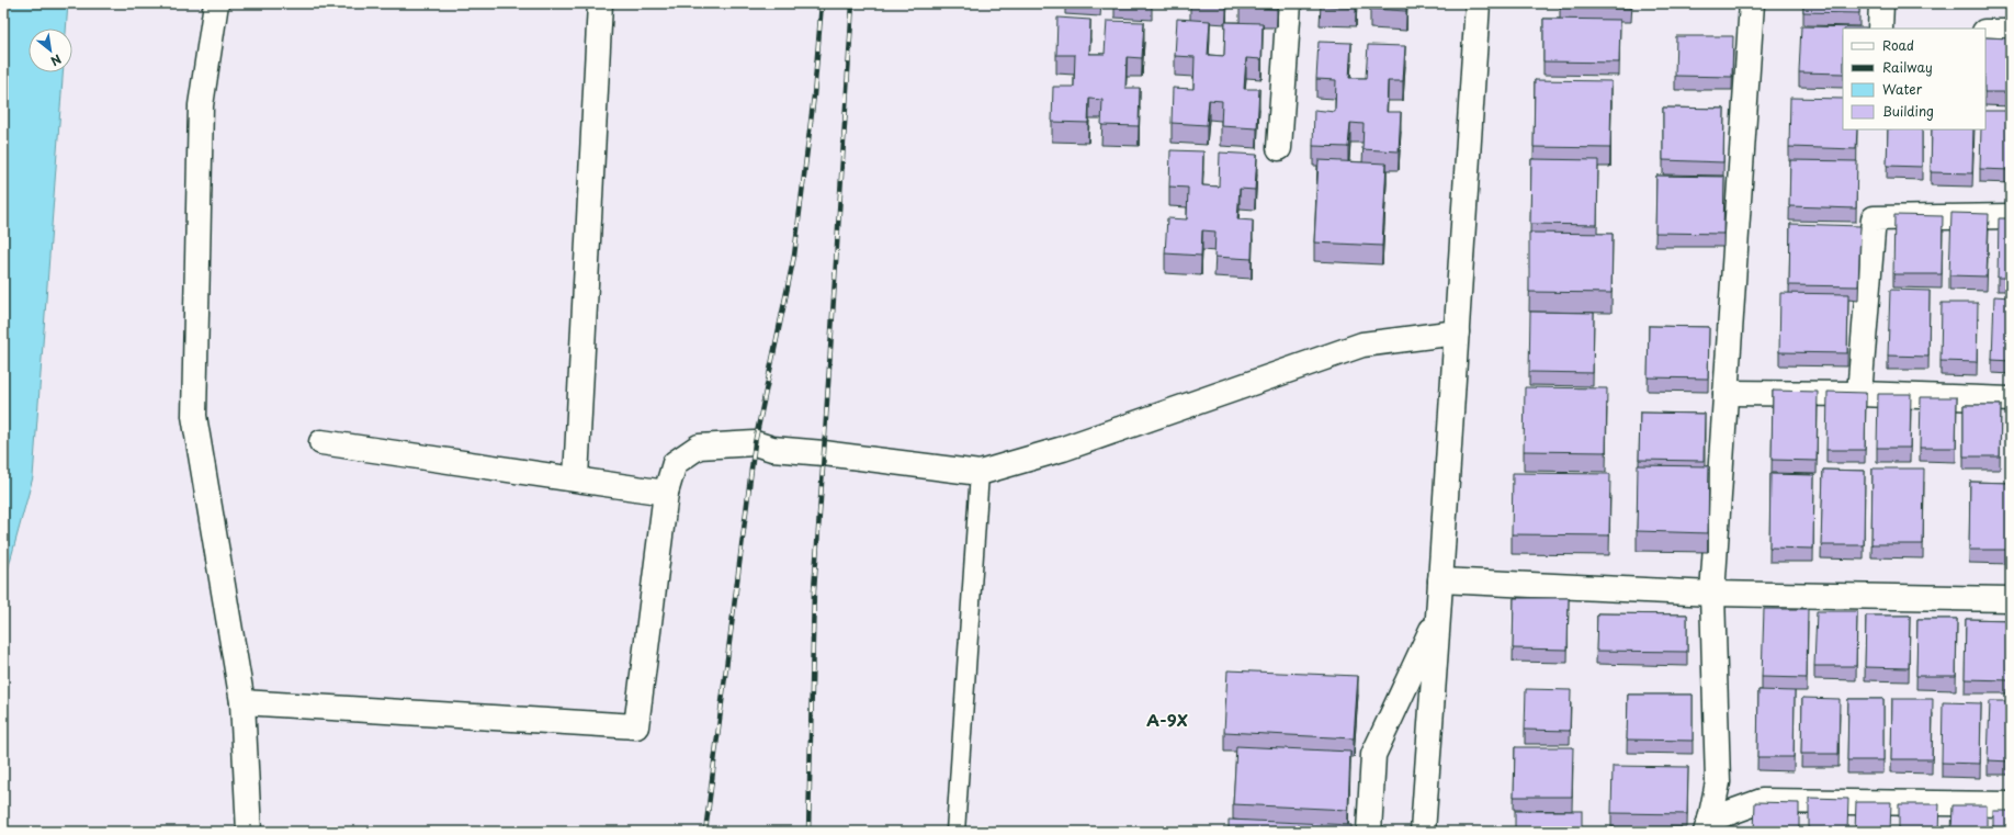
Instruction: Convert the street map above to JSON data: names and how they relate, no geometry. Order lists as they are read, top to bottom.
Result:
{
  "districts": ["A-9X"],
  "legend": [
    "Road",
    "Railway",
    "Water",
    "Building"
  ],
  "north": "bottom right"
}
